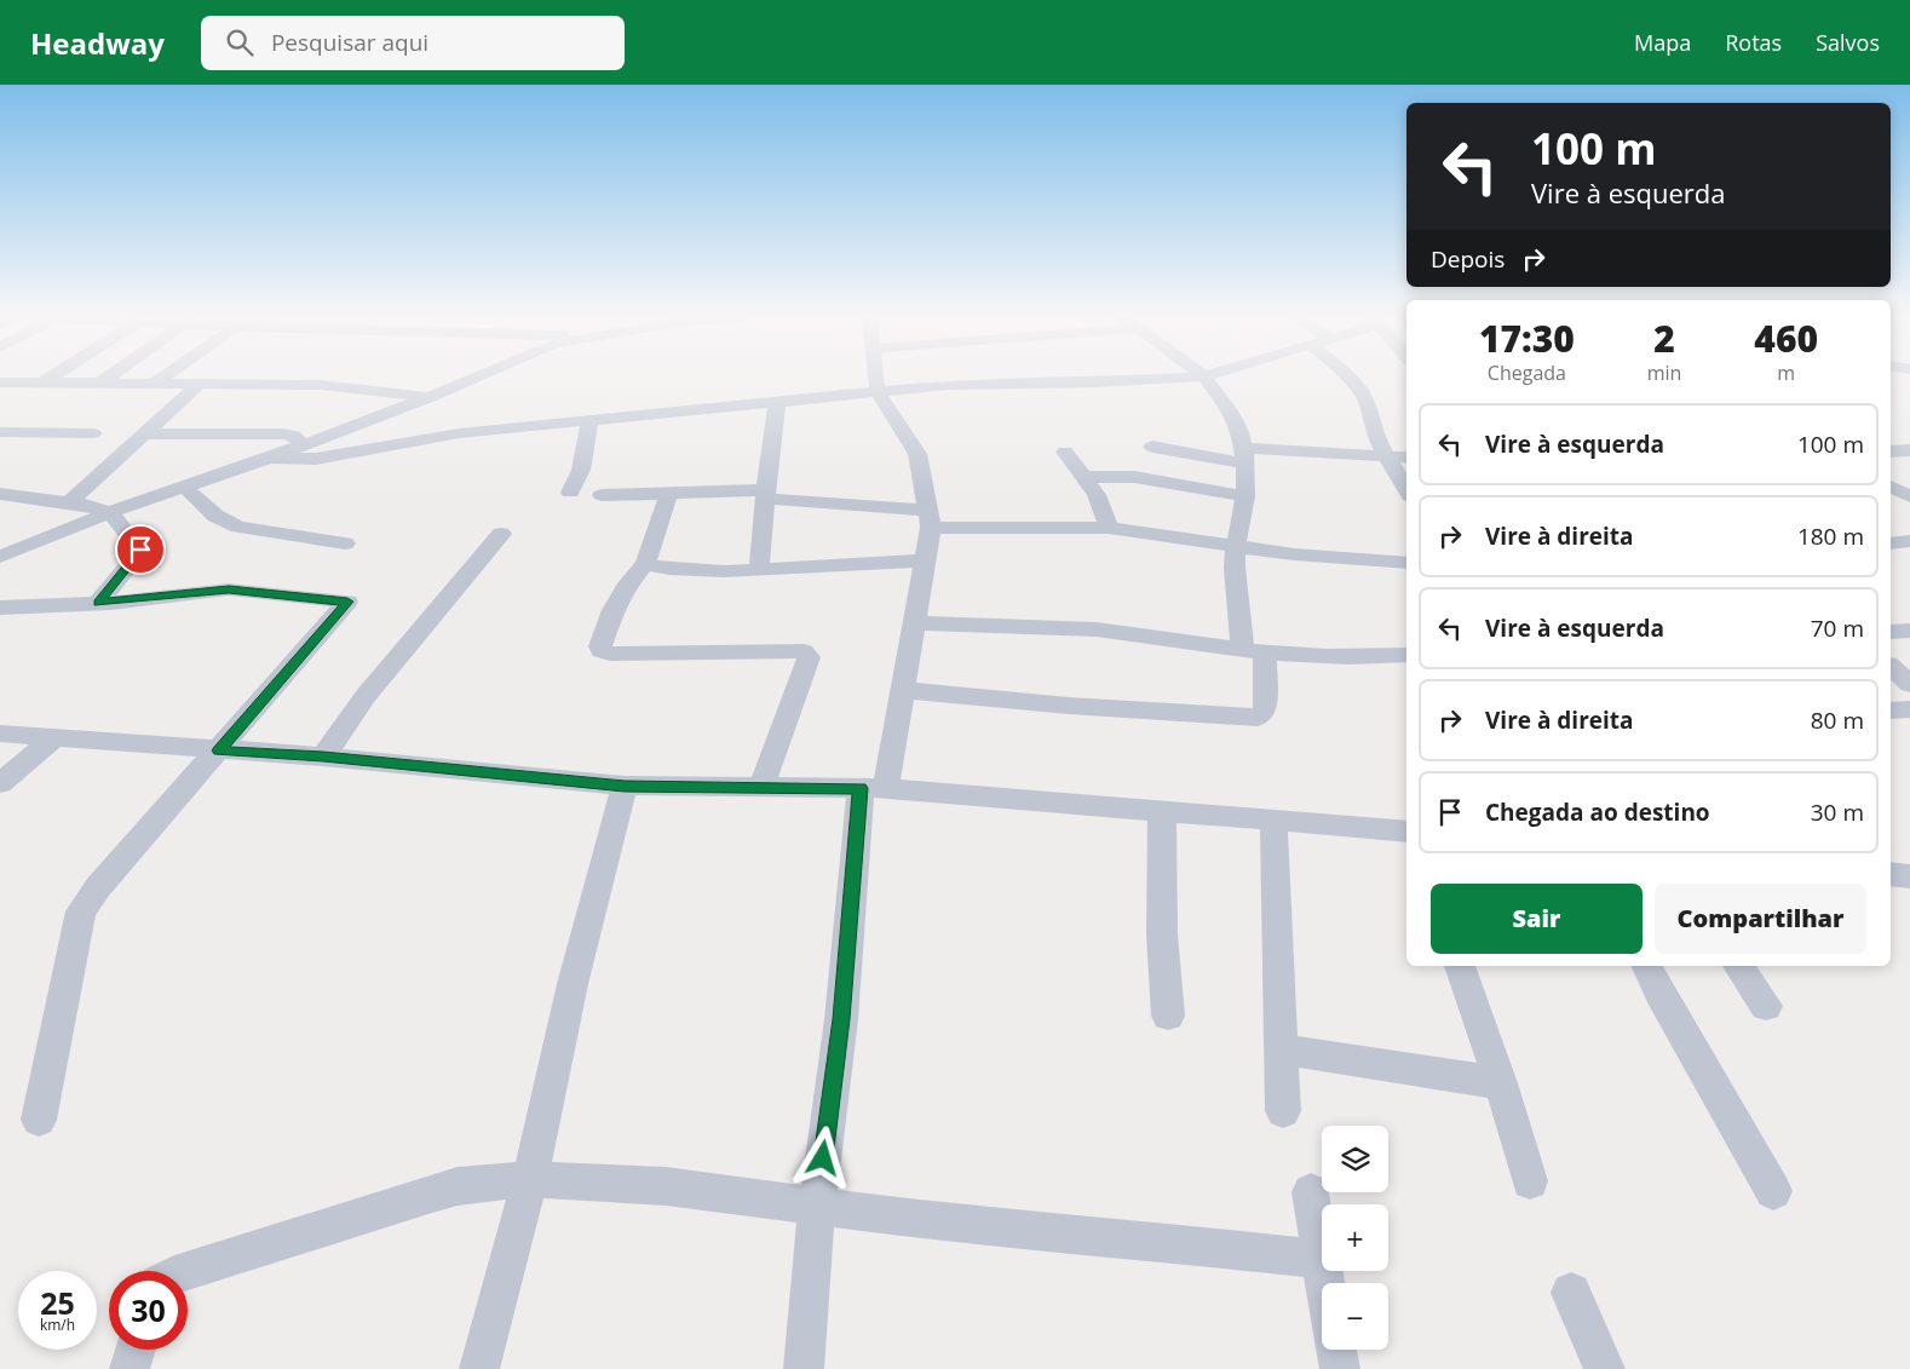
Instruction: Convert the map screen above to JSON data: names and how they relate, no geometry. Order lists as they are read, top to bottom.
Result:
{
  "page": {
    "header": "Headway",
    "search": "Pesquisar aqui",
    "nav": ["Mapa", "Rotas", "Salvos"],
    "turn": ["100 m", "Vire à esquerda"],
    "then": "Depois",
    "eta": [
      "17:30",
      "Chegada",
      "2",
      "min",
      "460",
      "m"
    ],
    "list": [
      {
        "name": "Vire à esquerda",
        "value": "100 m"
      },
      {
        "name": "Vire à direita",
        "value": "180 m"
      },
      {
        "name": "Vire à esquerda",
        "value": "70 m"
      },
      {
        "name": "Vire à direita",
        "value": "80 m"
      },
      {
        "name": "Chegada ao destino",
        "value": "30 m"
      }
    ],
    "buttons": ["Sair", "Compartilhar"],
    "map_buttons": ["+", "−"],
    "speed": "25 km/h",
    "limit": "30"
  }
}
